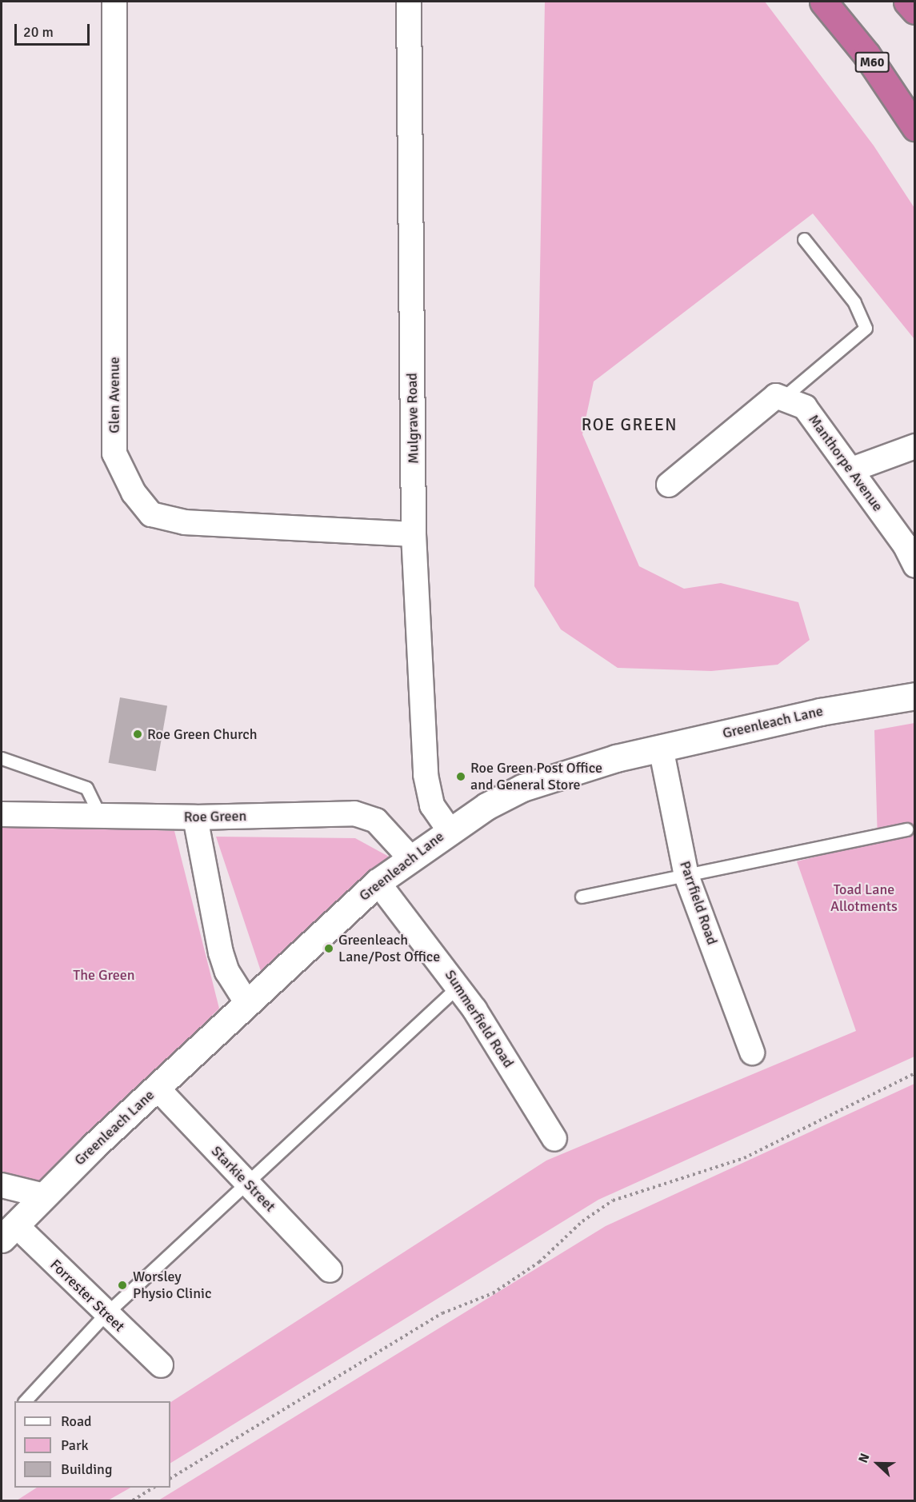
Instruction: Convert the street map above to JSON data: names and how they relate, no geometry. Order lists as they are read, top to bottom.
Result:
{
  "streets": {
    "highway": ["M60"],
    "street": [
      "Glen Avenue",
      "Mulgrave Road",
      "Manthorpe Avenue",
      "Greenleach Lane",
      "Roe Green",
      "Parrfield Road",
      "Summerfield Road",
      "Starkie Street",
      "Forrester Street"
    ]
  },
  "crossings": [
    ["Glen Avenue", "Mulgrave Road"],
    ["Mulgrave Road", "Greenleach Lane"],
    ["Greenleach Lane", "Roe Green"],
    ["Greenleach Lane", "Parrfield Road"],
    ["Greenleach Lane", "Summerfield Road"],
    ["Greenleach Lane", "Starkie Street"],
    ["Greenleach Lane", "Forrester Street"]
  ],
  "districts": ["ROE GREEN"],
  "parks": ["Toad Lane Allotments", "The Green"],
  "places": [
    "Roe Green Church",
    "Roe Green Post Office and General Store",
    "Greenleach Lane/Post Office",
    "Worsley Physio Clinic"
  ],
  "legend": ["Road", "Park", "Building"],
  "scale_bar": "20 m",
  "north": "left"
}
